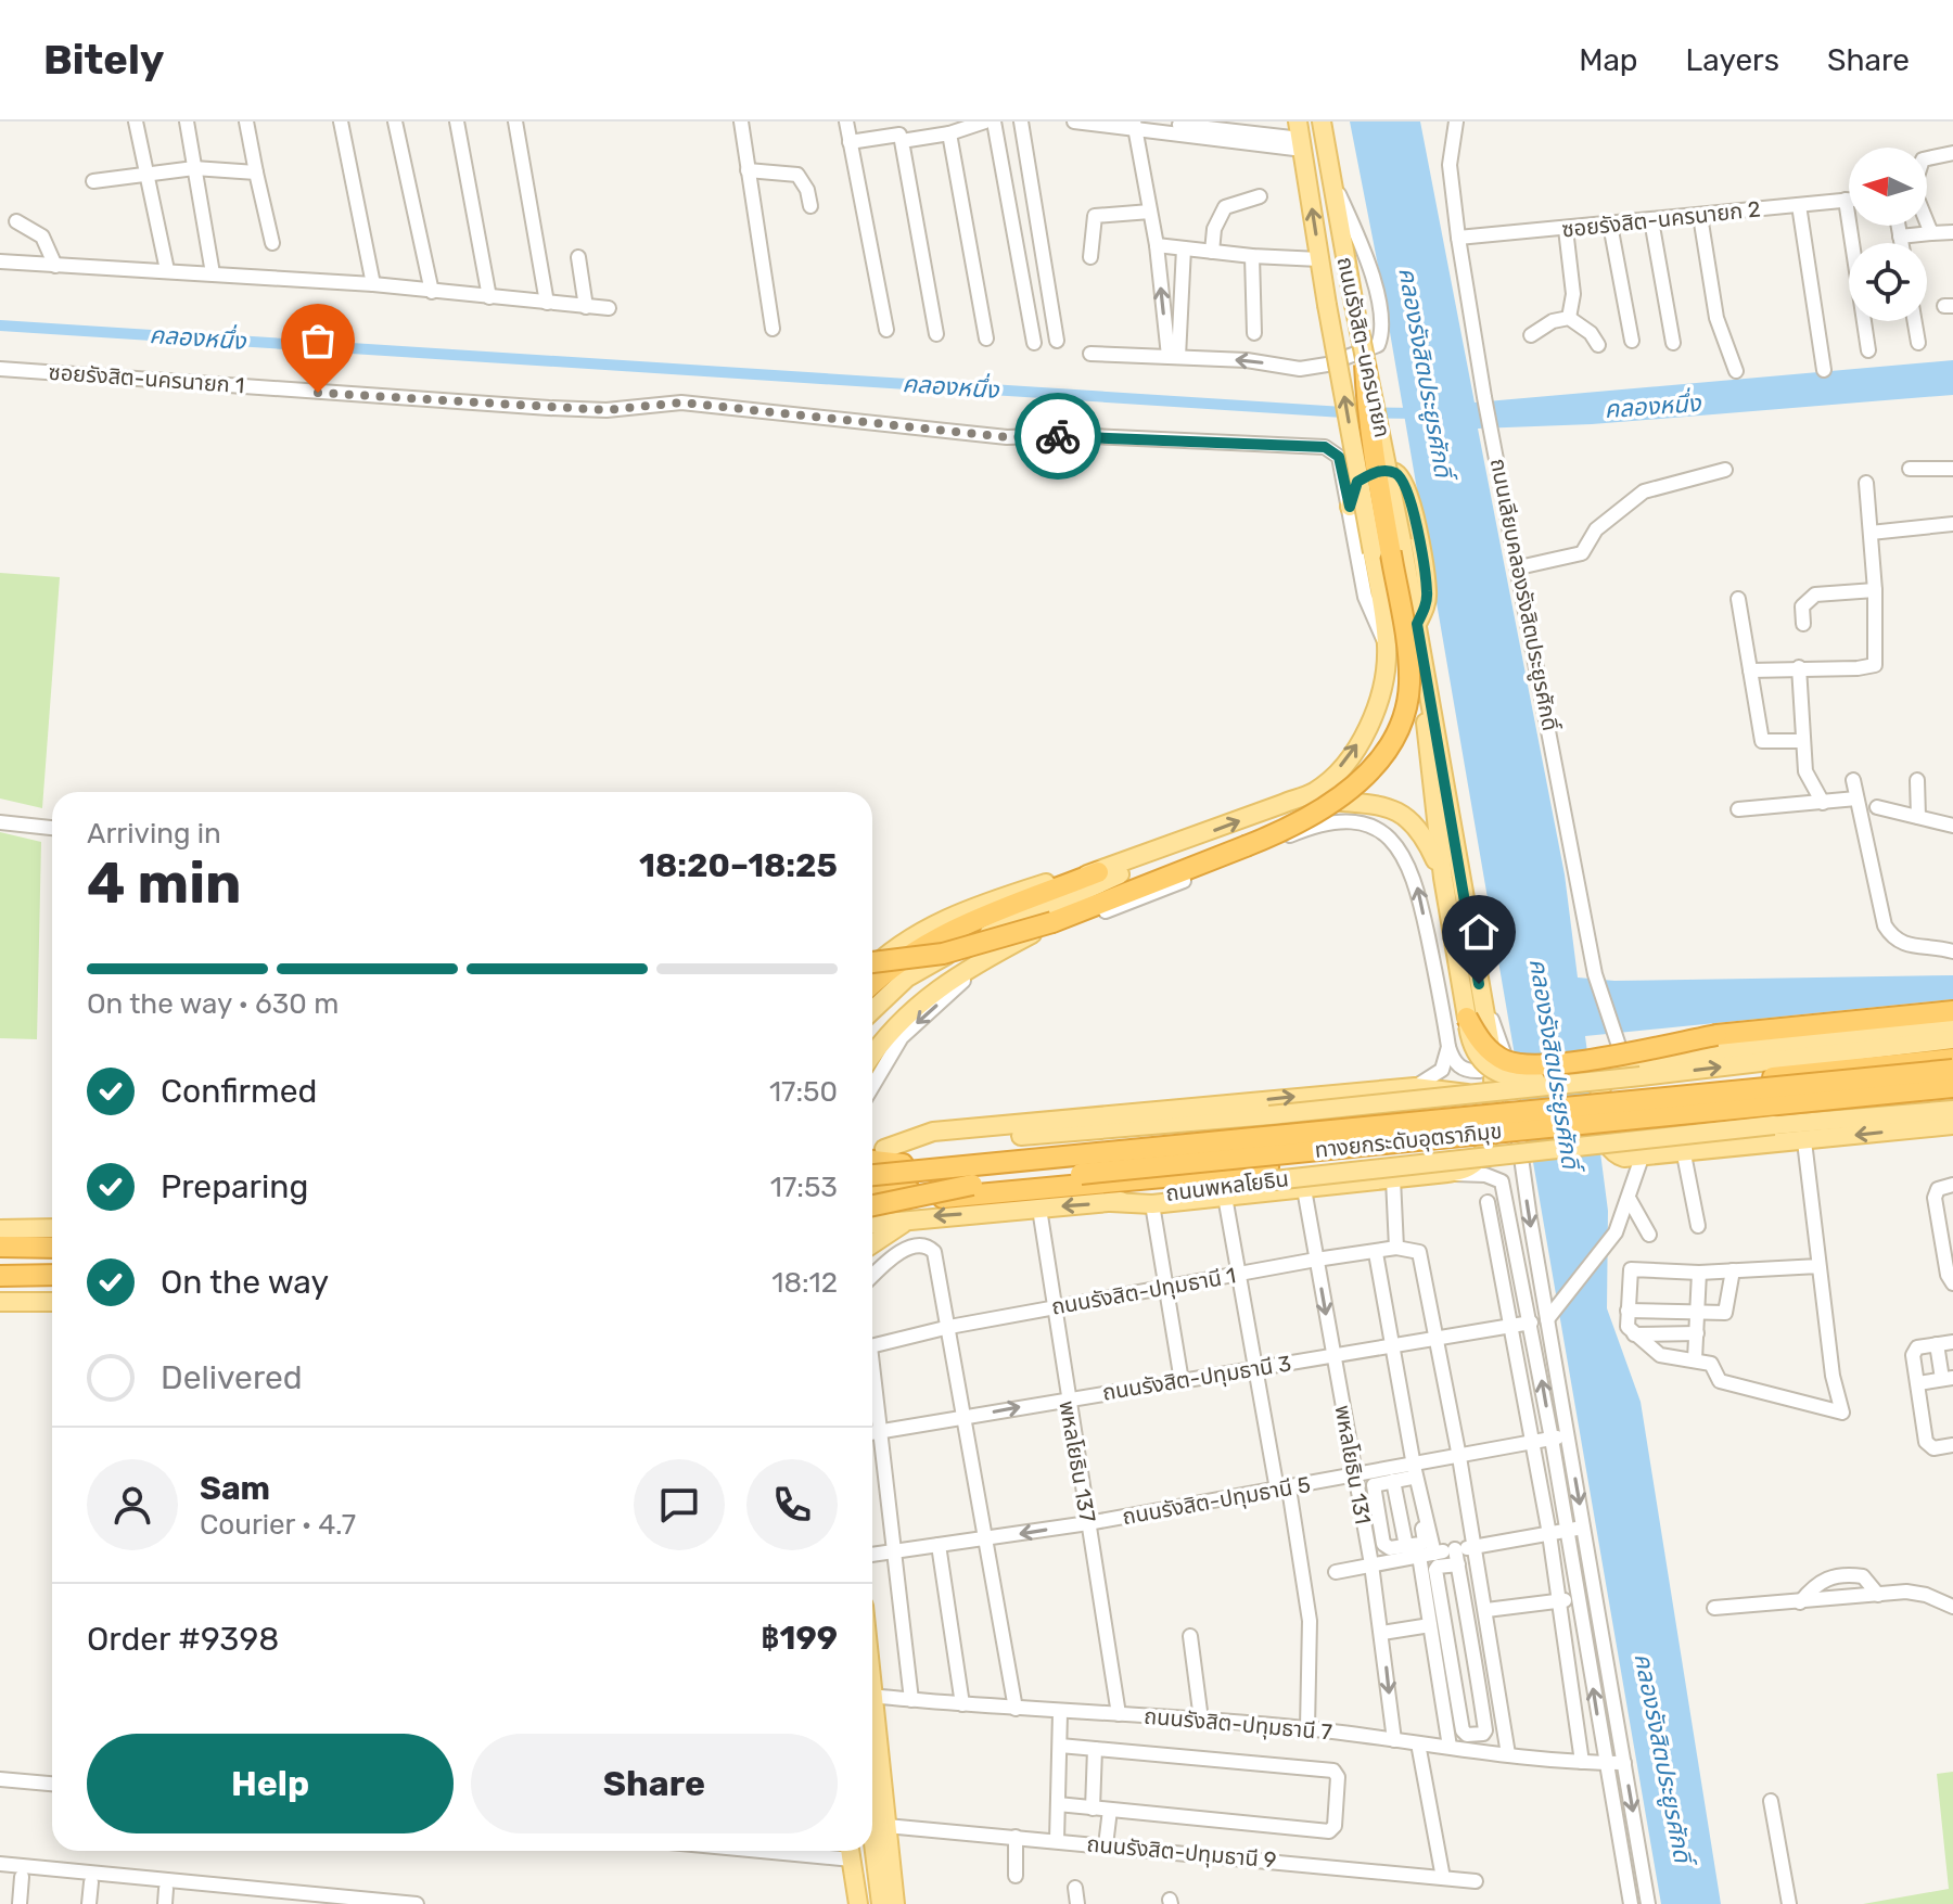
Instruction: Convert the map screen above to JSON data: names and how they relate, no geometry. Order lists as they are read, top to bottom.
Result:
{
  "streets": {
    "highway": ["ทางยกระดับอุตราภิมุข", "ถนนพหลโยธิน"],
    "main road": ["ถนนรังสิต-นครนายก"],
    "street": [
      "ซอยรังสิต-นครนายก 2",
      "ซอยรังสิต-นครนายก 1",
      "ถนนเลียบคลองรังสิตประยูรศักดิ์",
      "ถนนรังสิต-ปทุมธานี 1",
      "ถนนรังสิต-ปทุมธานี 3",
      "พหลโยธิน 137",
      "พหลโยธิน 131",
      "ถนนรังสิต-ปทุมธานี 5",
      "ถนนรังสิต-ปทุมธานี 7",
      "ถนนรังสิต-ปทุมธานี 9"
    ]
  },
  "crossings": [
    ["ซอยรังสิต-นครนายก 2", "ถนนเลียบคลองรังสิตประยูรศักดิ์"],
    ["ถนนรังสิต-นครนายก", "ซอยรังสิต-นครนายก 1"],
    ["ถนนพหลโยธิน", "พหลโยธิน 137"],
    ["ถนนรังสิต-ปทุมธานี 1", "ถนนรังสิต-ปทุมธานี 3"],
    ["ถนนรังสิต-ปทุมธานี 1", "พหลโยธิน 137"],
    ["ถนนรังสิต-ปทุมธานี 1", "พหลโยธิน 131"],
    ["ถนนรังสิต-ปทุมธานี 3", "พหลโยธิน 137"],
    ["ถนนรังสิต-ปทุมธานี 3", "พหลโยธิน 131"],
    ["พหลโยธิน 137", "ถนนรังสิต-ปทุมธานี 5"],
    ["พหลโยธิน 137", "ถนนรังสิต-ปทุมธานี 7"],
    ["พหลโยธิน 131", "ถนนรังสิต-ปทุมธานี 5"],
    ["พหลโยธิน 131", "ถนนรังสิต-ปทุมธานี 7"]
  ],
  "water": ["คลองหนึ่ง", "คลองรังสิตประยูรศักดิ์"],
  "north": "left",
  "page": {
    "header": "Bitely",
    "nav": ["Map", "Layers", "Share"],
    "heading": ["4 min", "Arriving in", "18:20–18:25"],
    "panel": [
      "Sam",
      "Courier · 4.7",
      "Order #9398",
      "฿199"
    ],
    "bar": "On the way · 630 m",
    "list": [
      ["Confirmed", "17:50"],
      ["Preparing", "17:53"],
      ["On the way", "18:12"],
      "Delivered"
    ],
    "buttons": ["Help", "Share"]
  }
}
